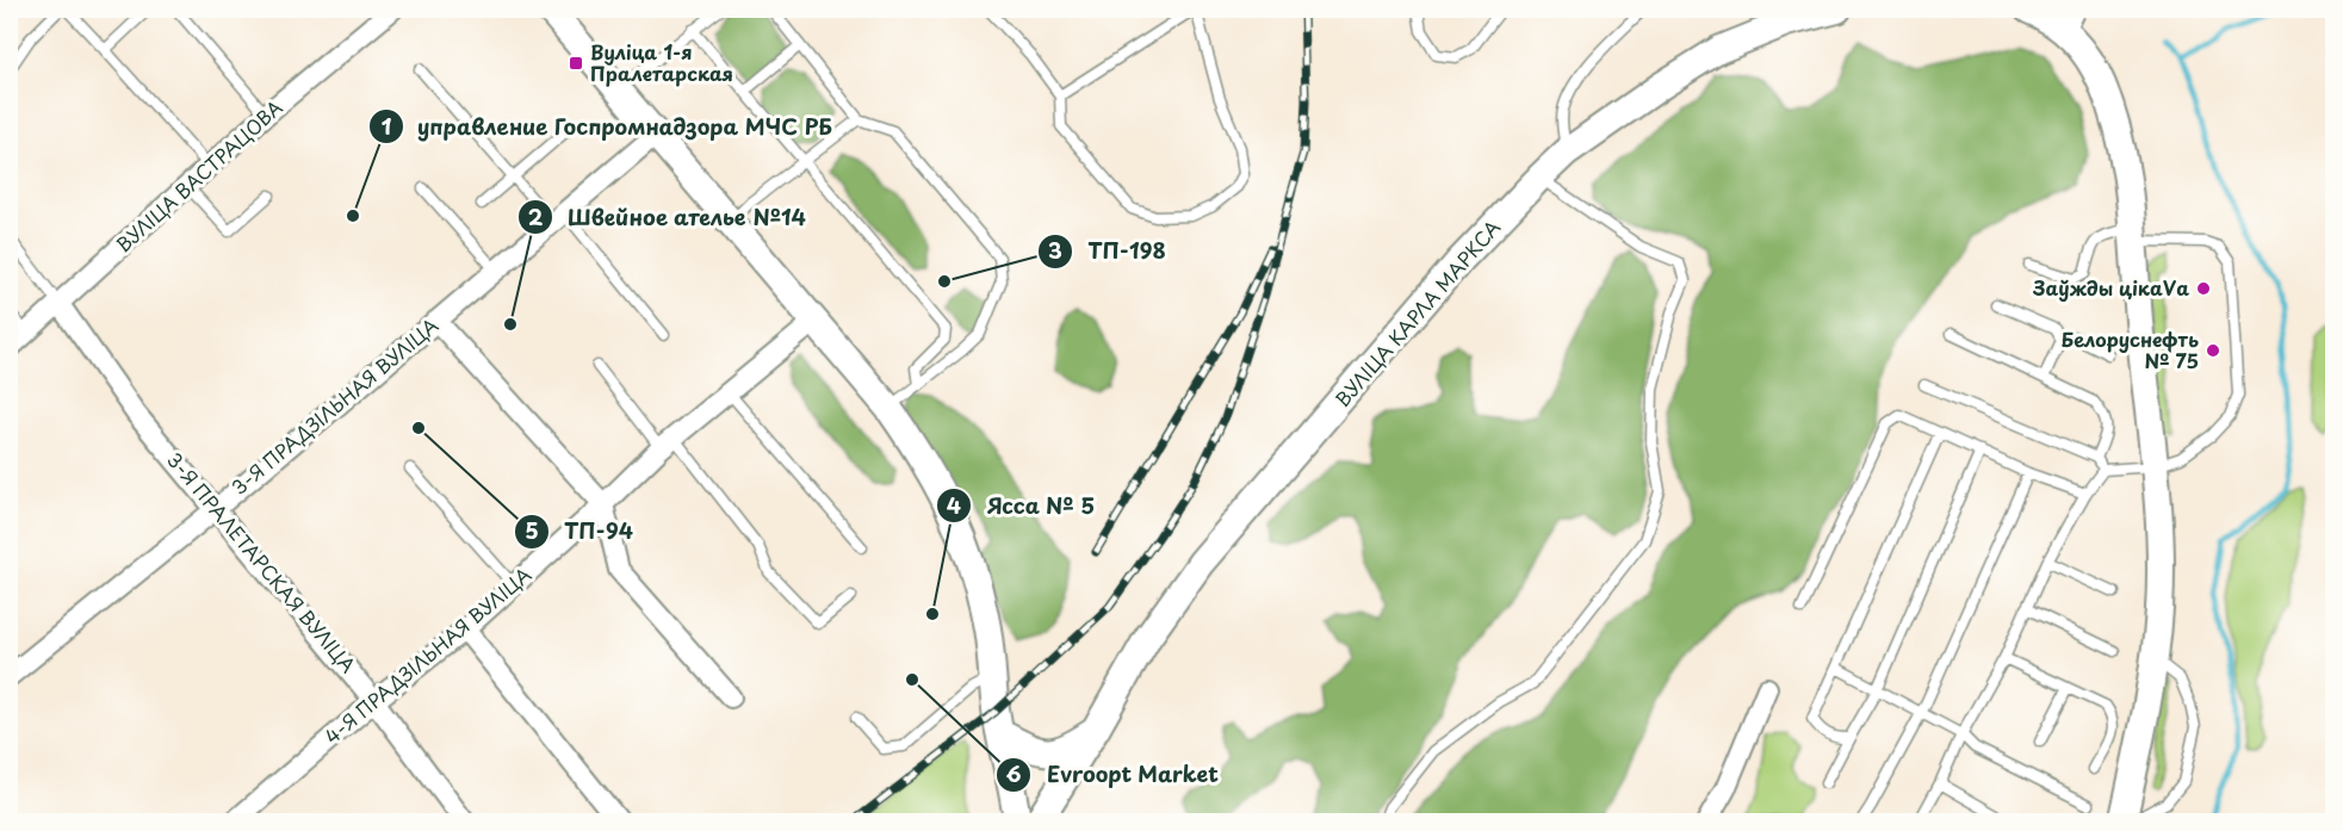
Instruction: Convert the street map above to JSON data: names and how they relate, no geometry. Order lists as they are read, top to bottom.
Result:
{
  "streets": {
    "main road": ["ВУЛІЦА КАРЛА МАРКСА"],
    "street": [
      "ВУЛІЦА ВАСТРАЦОВА",
      "3-Я ПРАДЗІЛЬНАЯ ВУЛІЦА",
      "3-Я ПРАЛЕТАРСКАЯ ВУЛІЦА",
      "4-Я ПРАДЗІЛЬНАЯ ВУЛІЦА"
    ]
  },
  "crossings": [
    ["ВУЛІЦА ВАСТРАЦОВА", "3-Я ПРАЛЕТАРСКАЯ ВУЛІЦА"],
    ["3-Я ПРАДЗІЛЬНАЯ ВУЛІЦА", "3-Я ПРАЛЕТАРСКАЯ ВУЛІЦА"],
    ["3-Я ПРАЛЕТАРСКАЯ ВУЛІЦА", "4-Я ПРАДЗІЛЬНАЯ ВУЛІЦА"]
  ],
  "places": {
    "transit": ["Вуліца 1-я Пралетарская"],
    "other": [
      "управление Госпромнадзора МЧС РБ",
      "ТП-198",
      "Заўжды цікаVа",
      "Швейное ателье №14",
      "Белоруснефть № 75",
      "ТП-94",
      "Ясса № 5",
      "Evroopt Market"
    ]
  }
}
